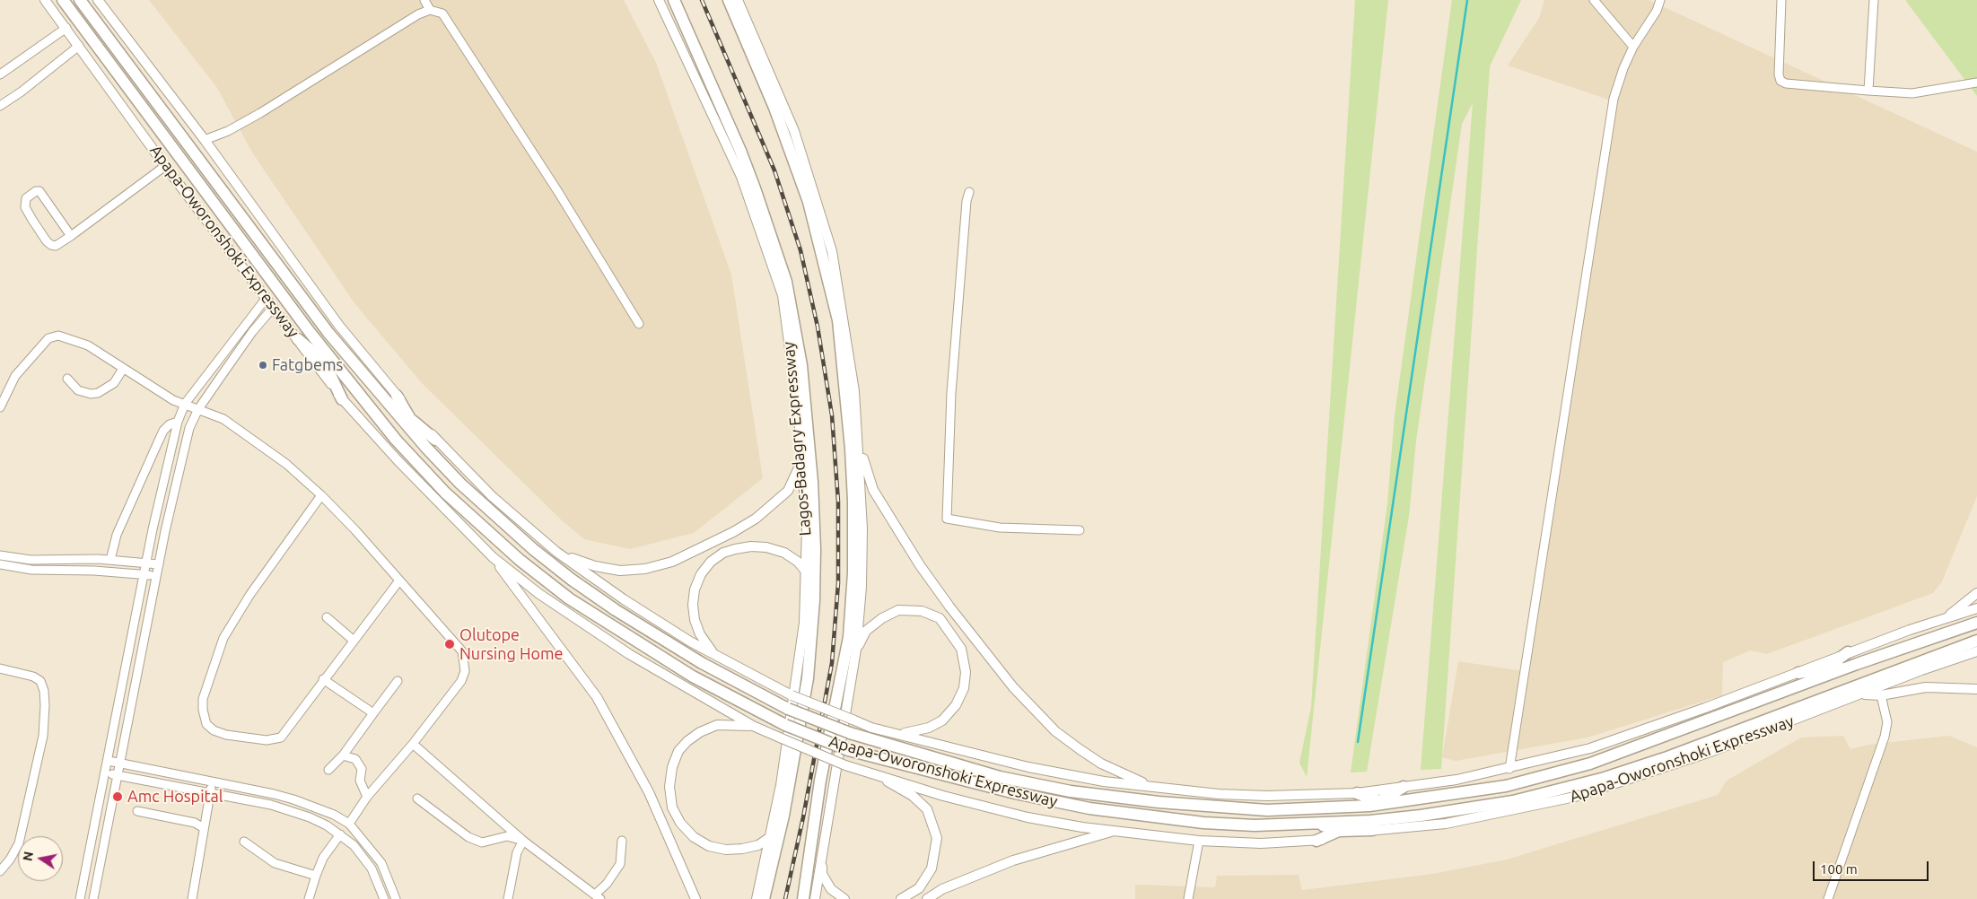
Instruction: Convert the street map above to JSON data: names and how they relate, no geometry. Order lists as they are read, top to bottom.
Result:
{
  "streets": {
    "highway": ["Apapa-Oworonshoki Expressway", "Lagos-Badagry Expressway"]
  },
  "places": ["Fatgbems", "Olutope Nursing Home", "Amc Hospital"],
  "scale_bar": "100 m",
  "north": "left"
}
